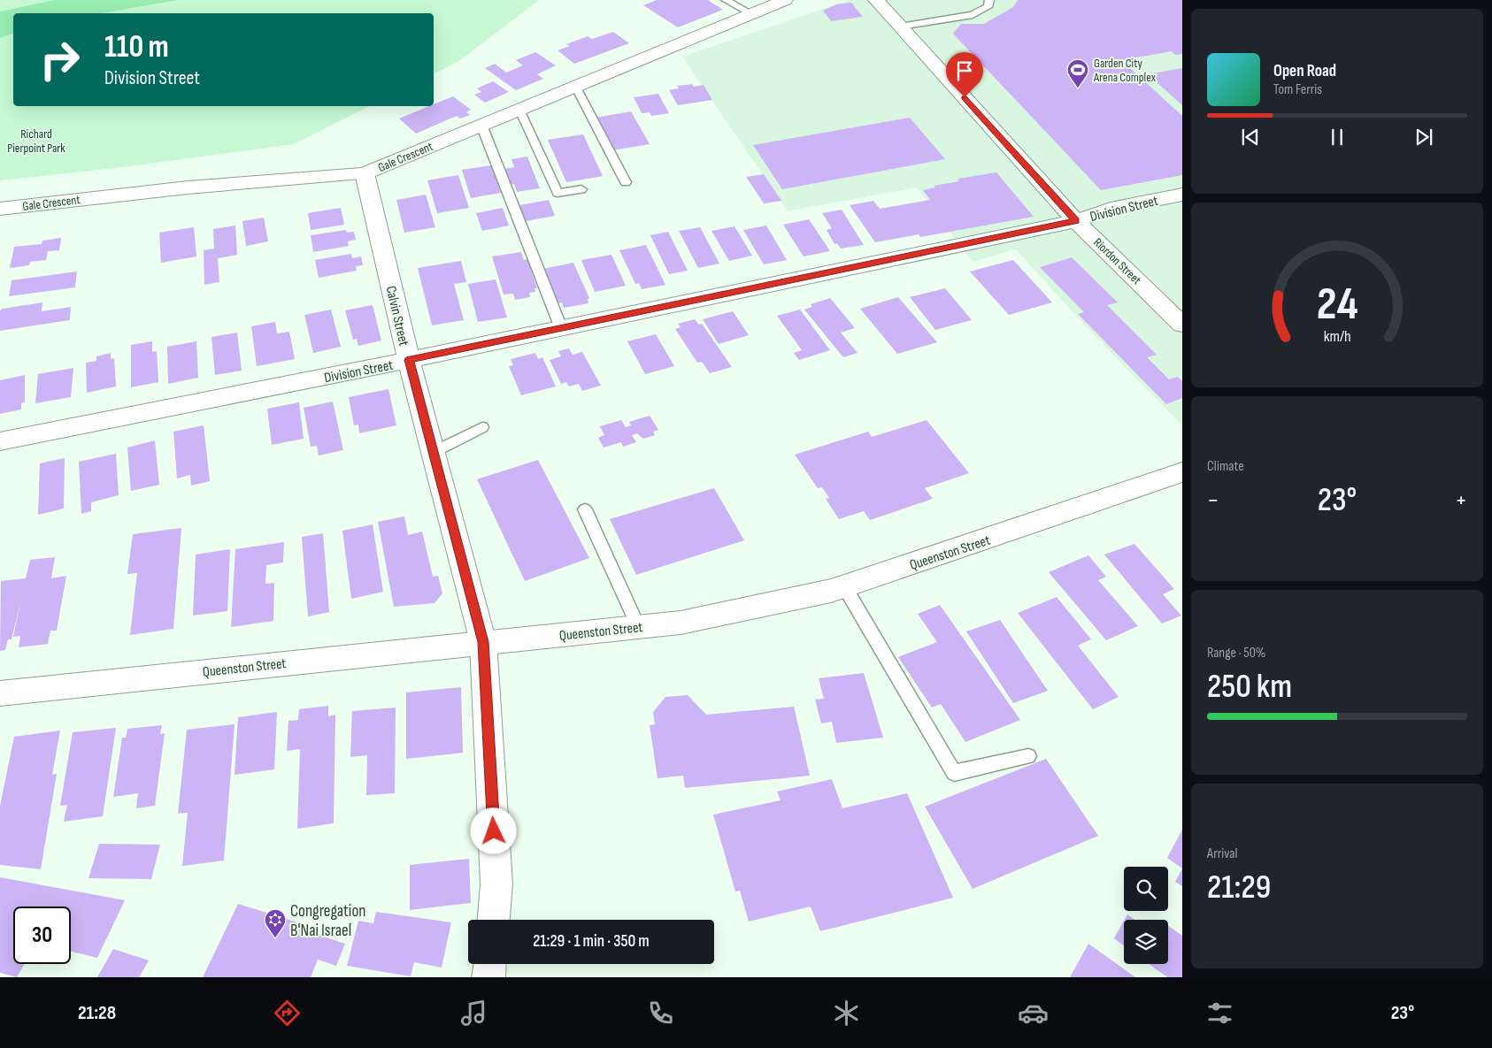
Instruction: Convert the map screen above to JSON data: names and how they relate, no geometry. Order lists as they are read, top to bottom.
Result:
{
  "streets": {
    "street": [
      "Gale Crescent",
      "Division Street",
      "Riordon Street",
      "Calvin Street",
      "Queenston Street"
    ]
  },
  "crossings": [
    ["Gale Crescent", "Calvin Street"],
    ["Division Street", "Riordon Street"],
    ["Division Street", "Calvin Street"],
    ["Calvin Street", "Queenston Street"]
  ],
  "parks": ["Richard Pierpoint Park"],
  "places": {
    "sports": ["Garden City Arena Complex"],
    "synagogue": ["Congregation B'Nai Israel"]
  },
  "page": {
    "turn": ["110 m", "Division Street"],
    "song": ["Open Road", "Tom Ferris"],
    "tile": [
      "Climate",
      ["Range · 50%", "250 km"],
      ["Arrival", "21:29"]
    ],
    "heat": ["−", "23°", "+"],
    "limit": "30",
    "trip": "21:29 · 1 min · 350 m",
    "tabs": ["21:28", "23°"],
    "gauge": ["24", "km/h"]
  }
}
